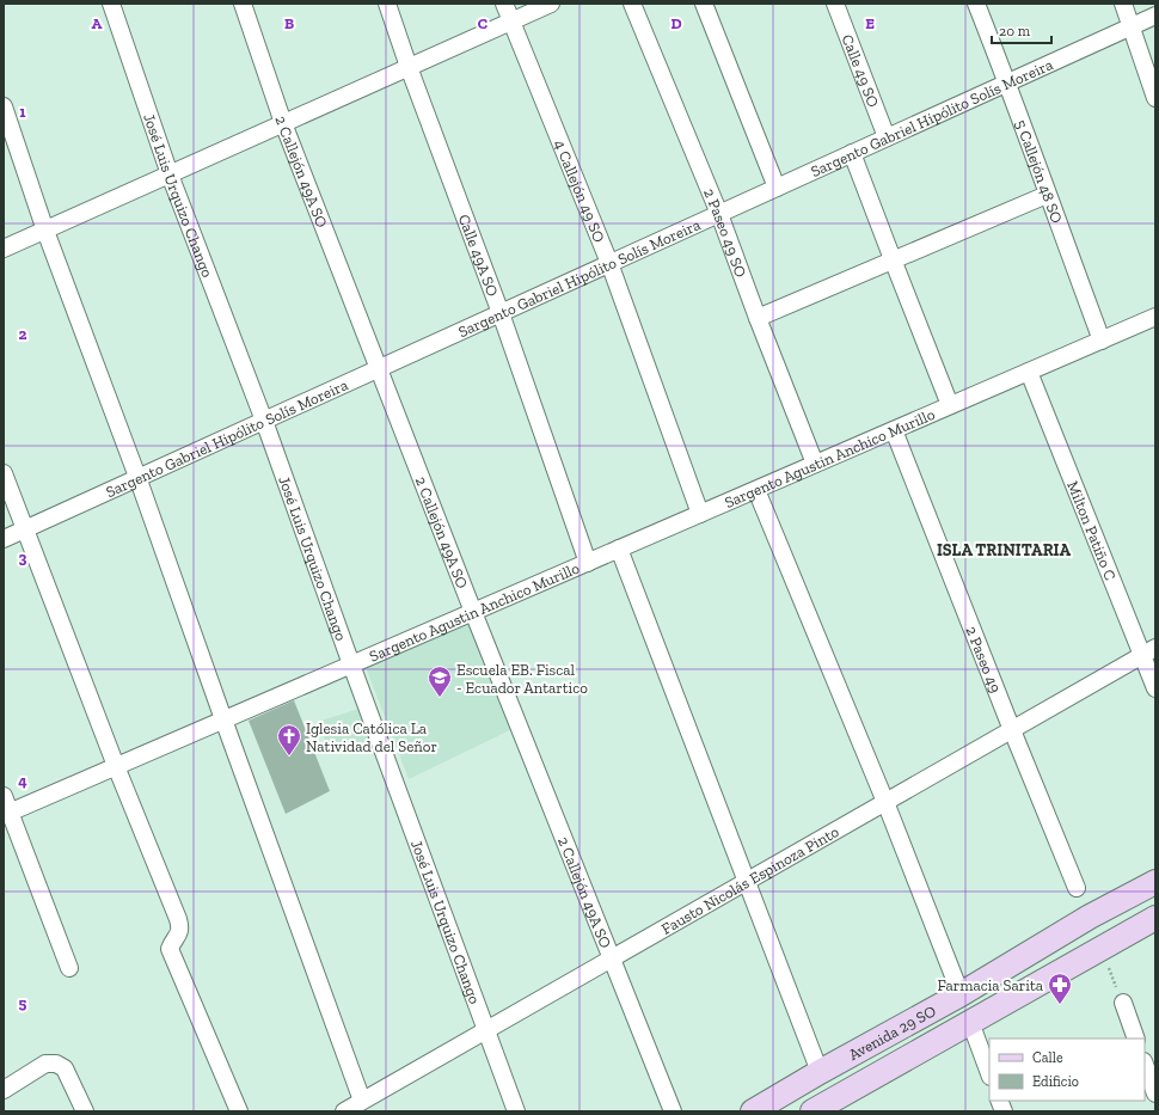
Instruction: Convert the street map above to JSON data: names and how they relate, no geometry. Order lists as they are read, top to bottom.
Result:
{
  "streets": {
    "street": [
      "Calle 49 SO",
      "Sargento Gabriel Hipólito Solís Moreira",
      "2 Callejón 49A SO",
      "5 Callejón 48 SO",
      "4 Callejón 49 SO",
      "José Luis Urquizo Chango",
      "2 Paseo 49 SO",
      "Calle 49A SO",
      "Sargento Agustin Anchico Murillo",
      "Milton Patiño C",
      "2 Paseo 49",
      "Fausto Nicolás Espinoza Pinto",
      "Avenida 29 SO"
    ]
  },
  "crossings": [
    ["Calle 49 SO", "Sargento Gabriel Hipólito Solís Moreira"],
    ["Sargento Gabriel Hipólito Solís Moreira", "2 Callejón 49A SO"],
    ["Sargento Gabriel Hipólito Solís Moreira", "5 Callejón 48 SO"],
    ["Sargento Gabriel Hipólito Solís Moreira", "4 Callejón 49 SO"],
    ["Sargento Gabriel Hipólito Solís Moreira", "José Luis Urquizo Chango"],
    ["Sargento Gabriel Hipólito Solís Moreira", "2 Paseo 49 SO"],
    ["Sargento Gabriel Hipólito Solís Moreira", "Calle 49A SO"],
    ["2 Callejón 49A SO", "Sargento Agustin Anchico Murillo"],
    ["2 Callejón 49A SO", "Fausto Nicolás Espinoza Pinto"],
    ["5 Callejón 48 SO", "Sargento Agustin Anchico Murillo"],
    ["4 Callejón 49 SO", "Sargento Agustin Anchico Murillo"],
    ["José Luis Urquizo Chango", "Sargento Agustin Anchico Murillo"],
    ["José Luis Urquizo Chango", "Fausto Nicolás Espinoza Pinto"],
    ["2 Paseo 49 SO", "Sargento Agustin Anchico Murillo"],
    ["Calle 49A SO", "Sargento Agustin Anchico Murillo"],
    ["Sargento Agustin Anchico Murillo", "Milton Patiño C"],
    ["Sargento Agustin Anchico Murillo", "2 Paseo 49"],
    ["Milton Patiño C", "Fausto Nicolás Espinoza Pinto"],
    ["2 Paseo 49", "Fausto Nicolás Espinoza Pinto"]
  ],
  "districts": ["ISLA TRINITARIA"],
  "places": {
    "school or university": ["Escuela EB. Fiscal - Ecuador Antartico"],
    "church": ["Iglesia Católica La Natividad del Señor"],
    "pharmacy": ["Farmacia Sarita"]
  },
  "legend": ["Calle", "Edificio"],
  "scale_bar": "20 m",
  "grid": {
    "columns": [
      "A",
      "B",
      "C",
      "D",
      "E"
    ],
    "rows": [
      "1",
      "2",
      "3",
      "4",
      "5"
    ]
  }
}
